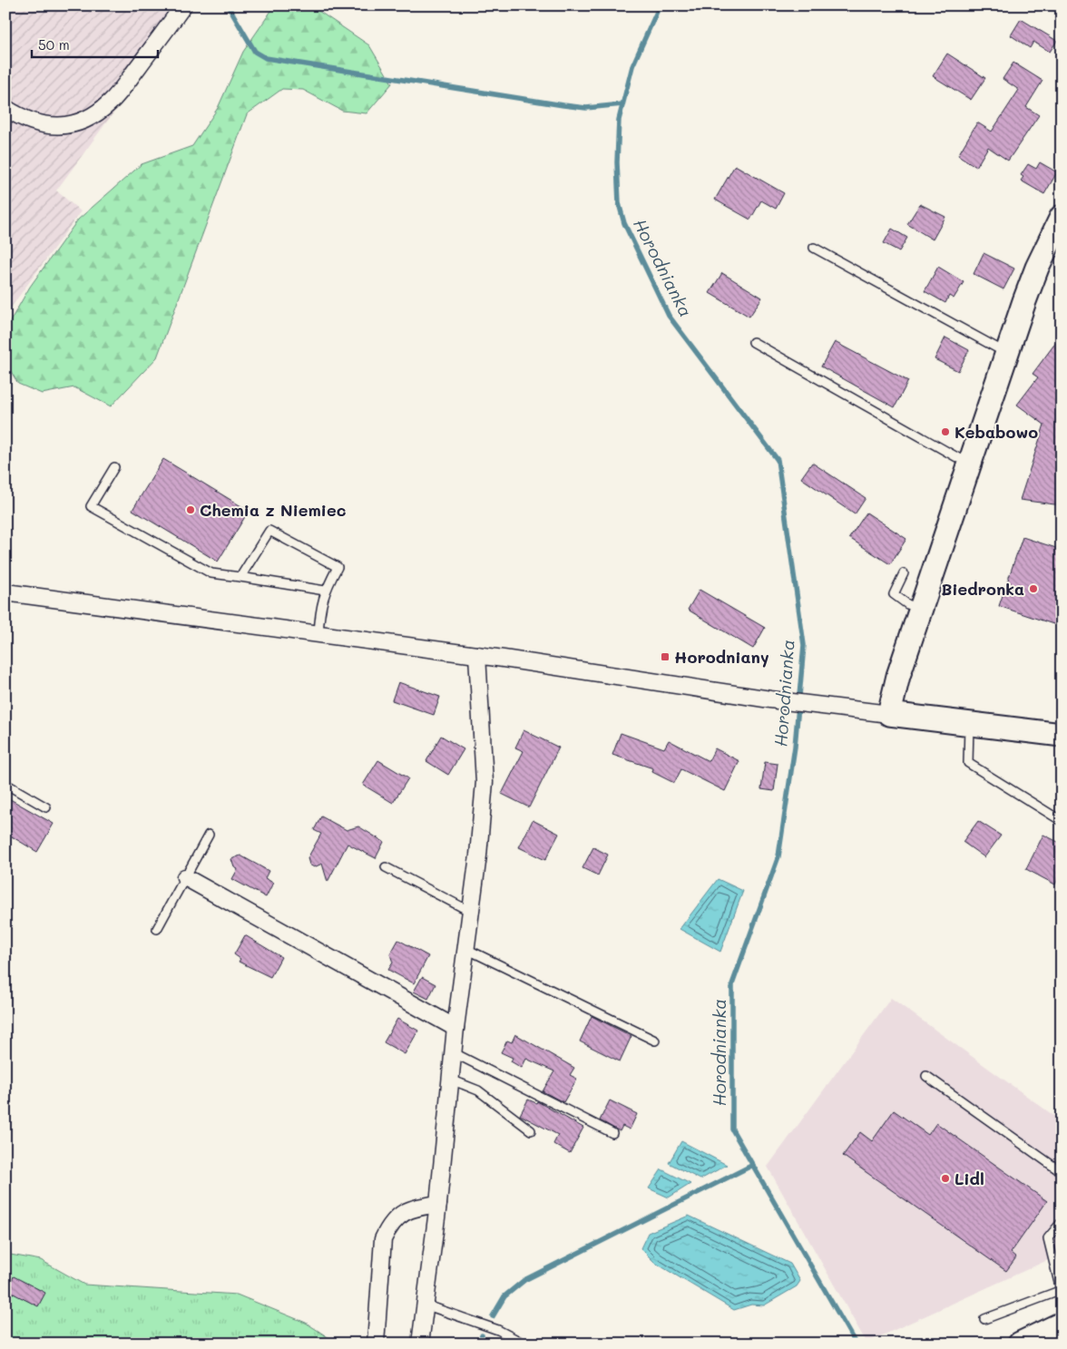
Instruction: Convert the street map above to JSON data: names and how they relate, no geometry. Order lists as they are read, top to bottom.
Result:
{
  "water": ["Horodnianka"],
  "places": {
    "other": [
      "Kebabowo",
      "Chemia z Niemiec",
      "Biedronka",
      "Lidl"
    ],
    "transit": ["Horodniany"]
  },
  "scale_bar": "50 m"
}
